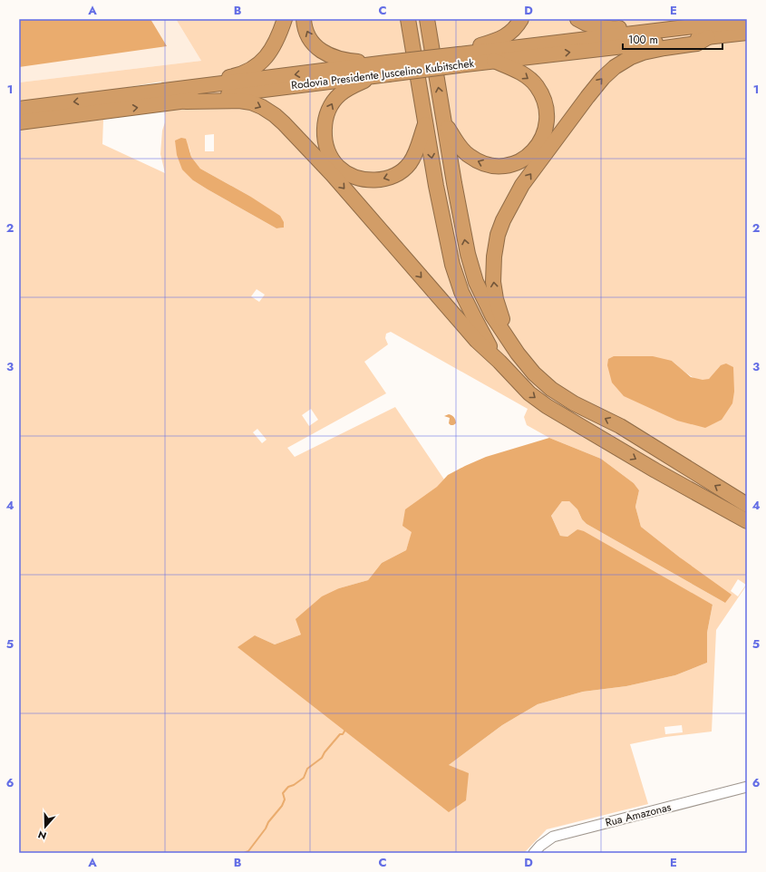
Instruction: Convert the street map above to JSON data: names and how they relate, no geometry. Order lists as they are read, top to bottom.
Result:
{
  "streets": {
    "highway": ["Rodovia Presidente Juscelino Kubitschek"],
    "street": ["Rua Amazonas"]
  },
  "scale_bar": "100 m",
  "north": "bottom",
  "grid": {
    "columns": [
      "A",
      "B",
      "C",
      "D",
      "E"
    ],
    "rows": [
      "1",
      "2",
      "3",
      "4",
      "5",
      "6"
    ]
  }
}
